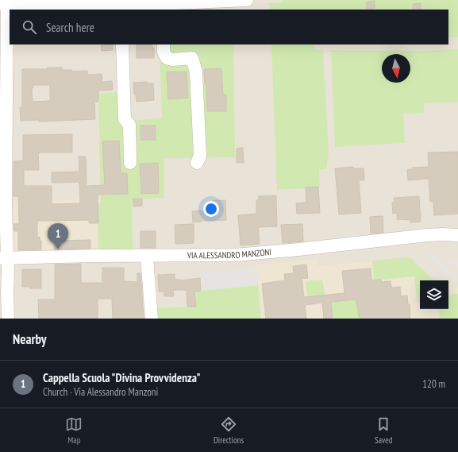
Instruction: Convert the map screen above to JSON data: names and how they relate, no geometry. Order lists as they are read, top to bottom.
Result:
{
  "streets": {
    "street": ["VIA ALESSANDRO MANZONI"]
  },
  "north": "bottom",
  "page": {
    "search": "Search here",
    "pins": "1",
    "heading": "Nearby",
    "list": [
      {
        "mark": "1",
        "name": "Cappella Scuola \"Divina Provvidenza\"",
        "note": "Church · Via Alessandro Manzoni",
        "value": "120 m"
      }
    ],
    "nav": ["Map", "Directions", "Saved"]
  }
}
